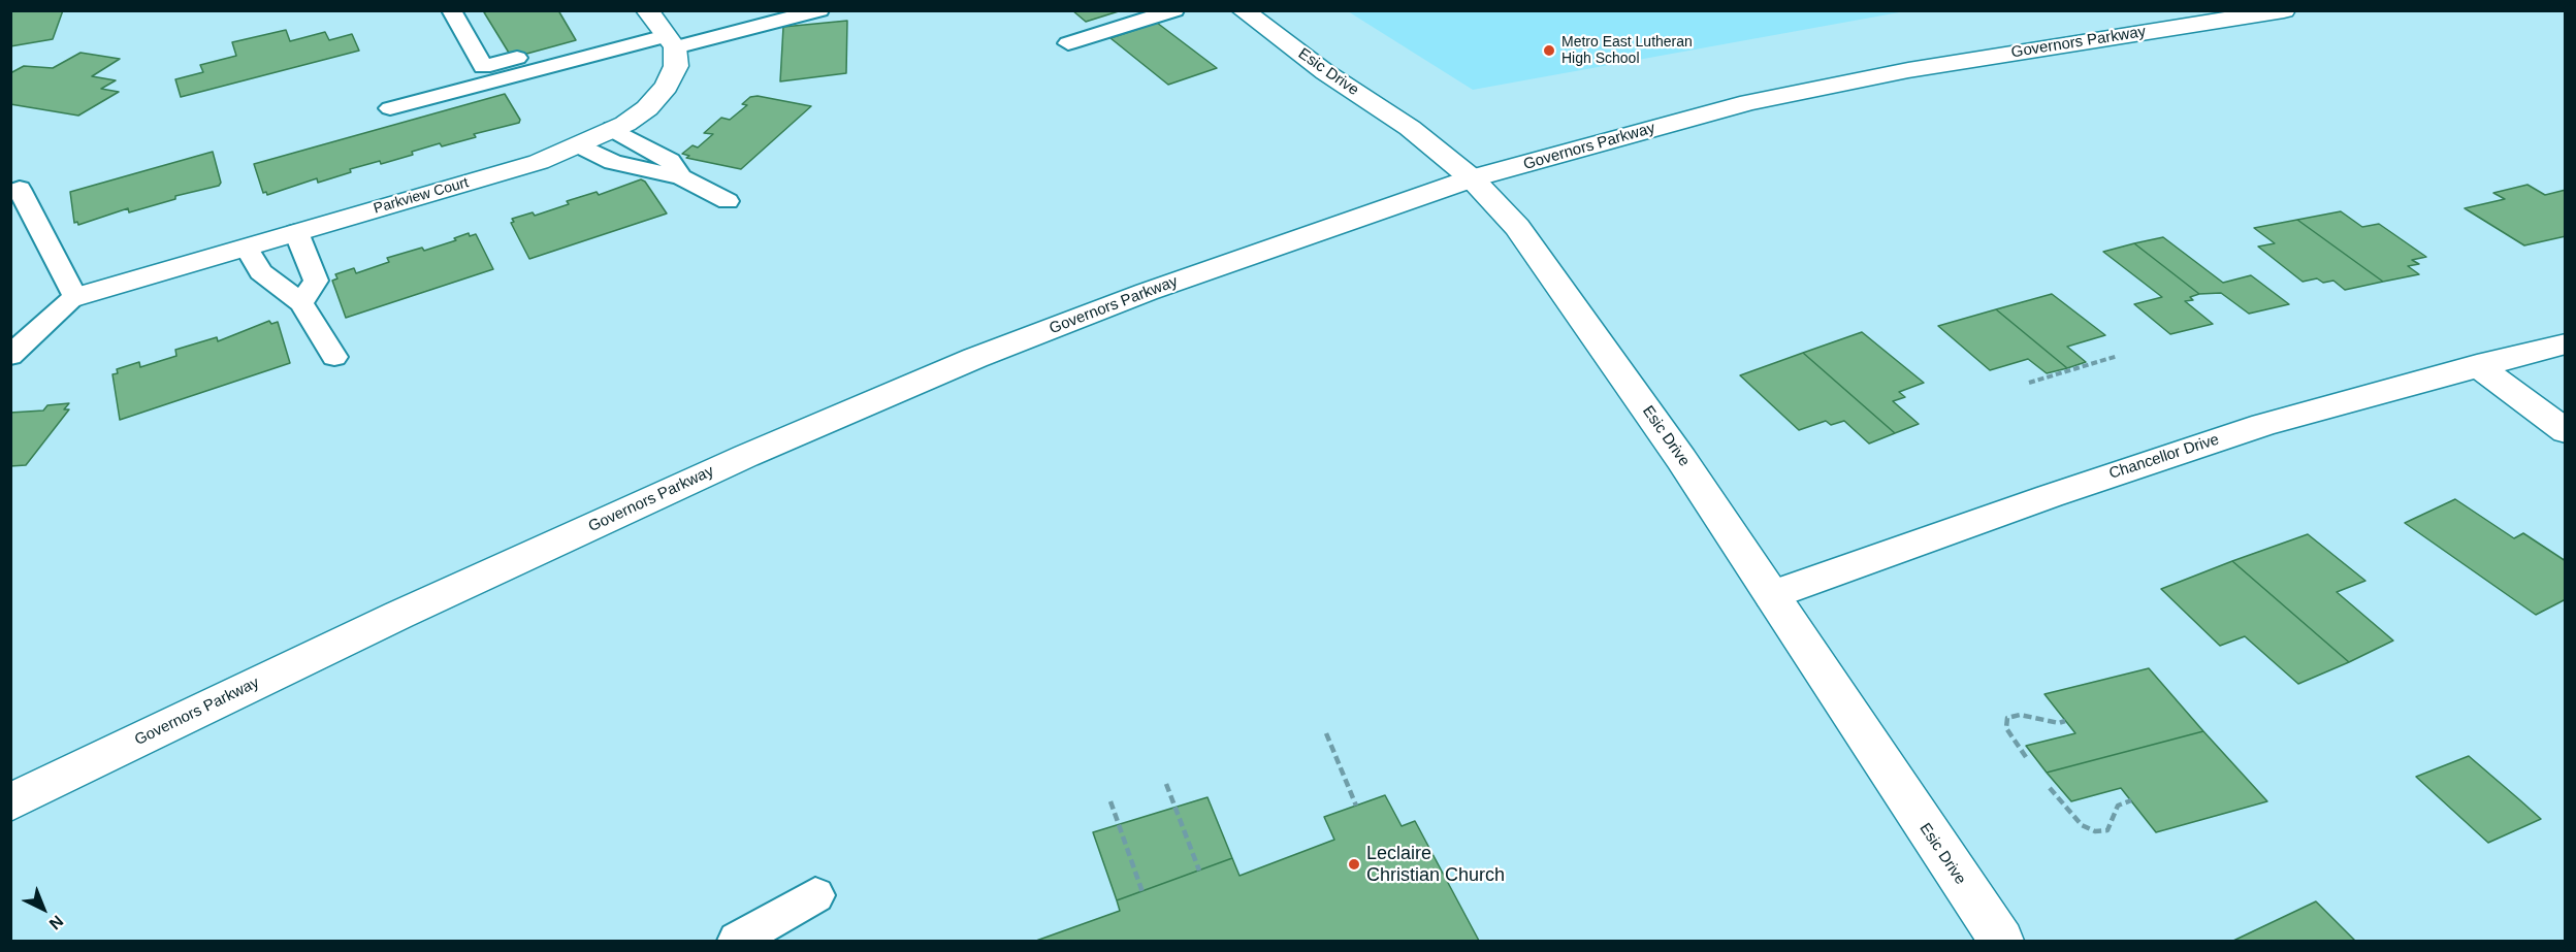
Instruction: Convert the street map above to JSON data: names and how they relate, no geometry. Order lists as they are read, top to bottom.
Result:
{
  "streets": {
    "street": [
      "Governors Parkway",
      "Esic Drive",
      "Parkview Court",
      "Chancellor Drive"
    ]
  },
  "crossings": [
    ["Governors Parkway", "Esic Drive"],
    ["Esic Drive", "Chancellor Drive"]
  ],
  "places": ["Metro East Lutheran High School", "Leclaire Christian Church"],
  "north": "bottom right"
}
